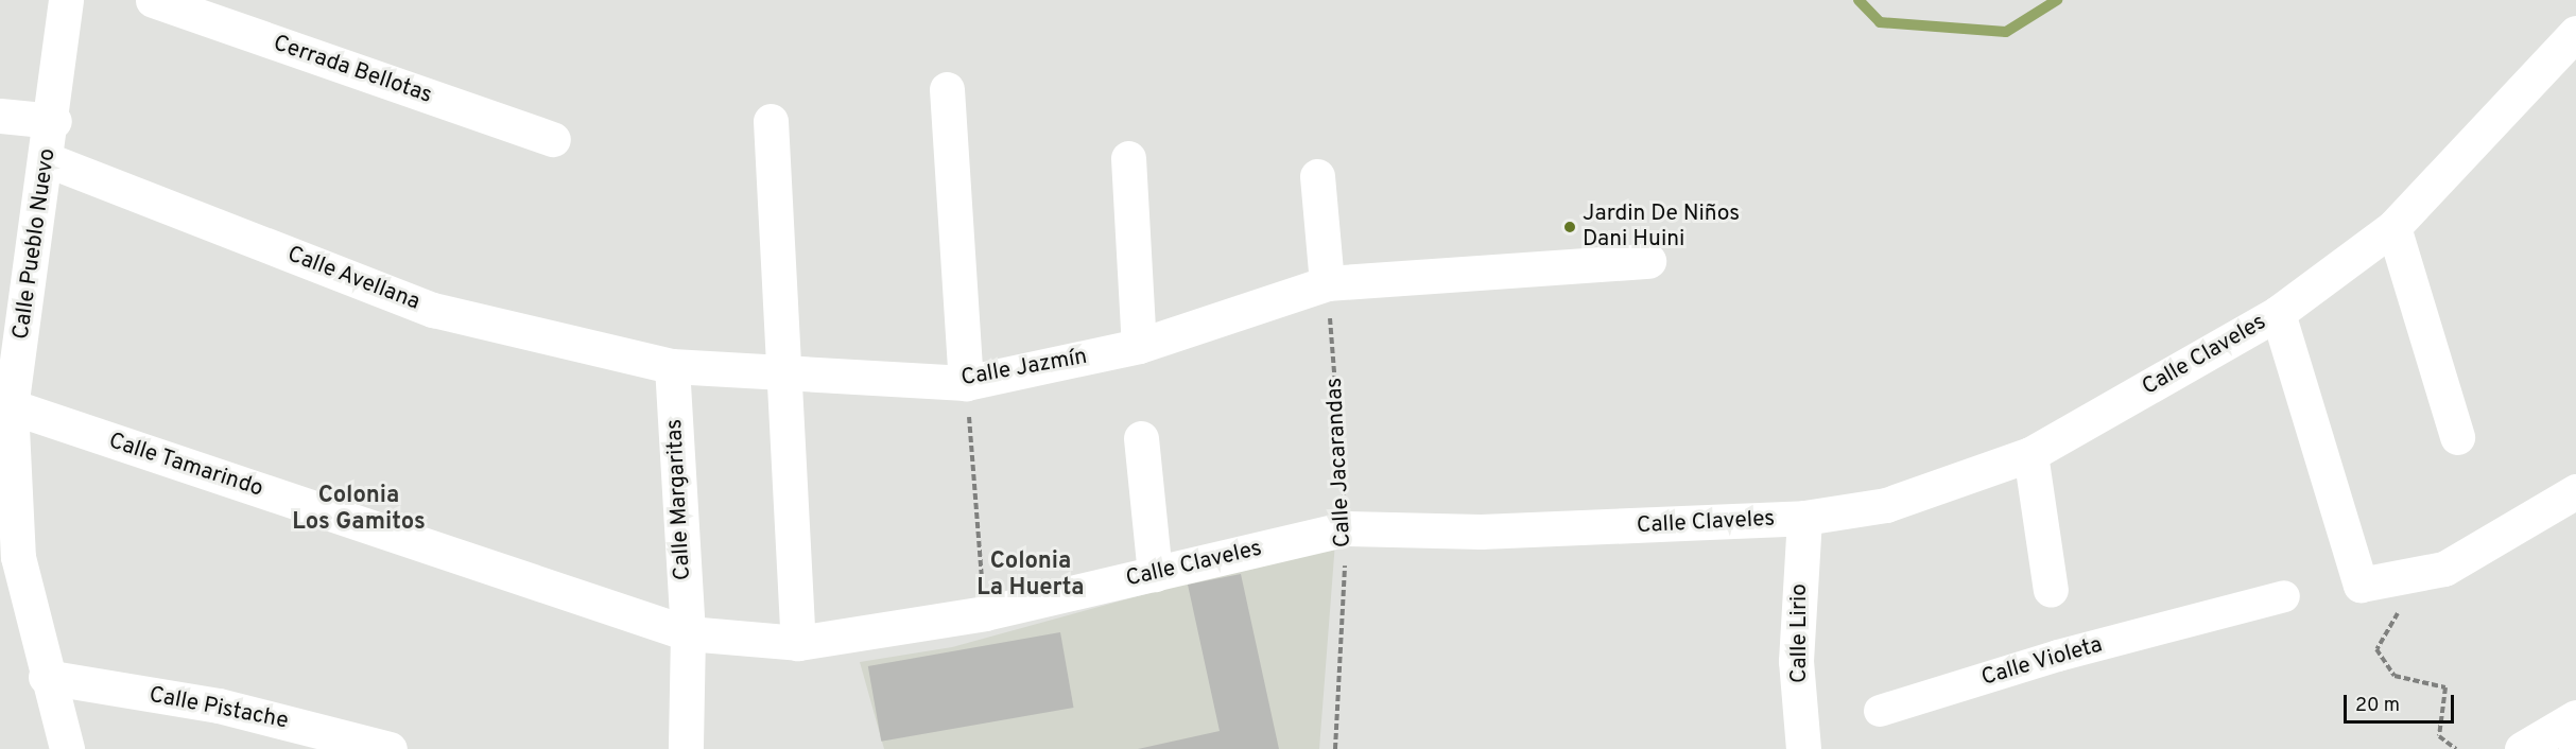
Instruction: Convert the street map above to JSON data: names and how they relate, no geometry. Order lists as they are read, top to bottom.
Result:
{
  "streets": {
    "street": [
      "Cerrada Bellotas",
      "Calle Pueblo Nuevo",
      "Calle Avellana",
      "Calle Claveles",
      "Calle Jazmín",
      "Calle Tamarindo",
      "Calle Margaritas",
      "Calle Lirio",
      "Calle Violeta",
      "Calle Pistache"
    ],
    "path": ["Calle Jacarandas"]
  },
  "crossings": [
    ["Calle Pueblo Nuevo", "Calle Avellana"],
    ["Calle Pueblo Nuevo", "Calle Tamarindo"],
    ["Calle Pueblo Nuevo", "Calle Pistache"],
    ["Calle Avellana", "Calle Jazmín"],
    ["Calle Avellana", "Calle Margaritas"],
    ["Calle Claveles", "Calle Jacarandas"],
    ["Calle Claveles", "Calle Tamarindo"],
    ["Calle Claveles", "Calle Margaritas"],
    ["Calle Claveles", "Calle Lirio"],
    ["Calle Jazmín", "Calle Jacarandas"],
    ["Calle Jazmín", "Calle Margaritas"],
    ["Calle Tamarindo", "Calle Margaritas"]
  ],
  "districts": ["Colonia Los Gamitos", "Colonia La Huerta"],
  "places": ["Jardin De Niños Dani Huini"],
  "scale_bar": "20 m"
}
